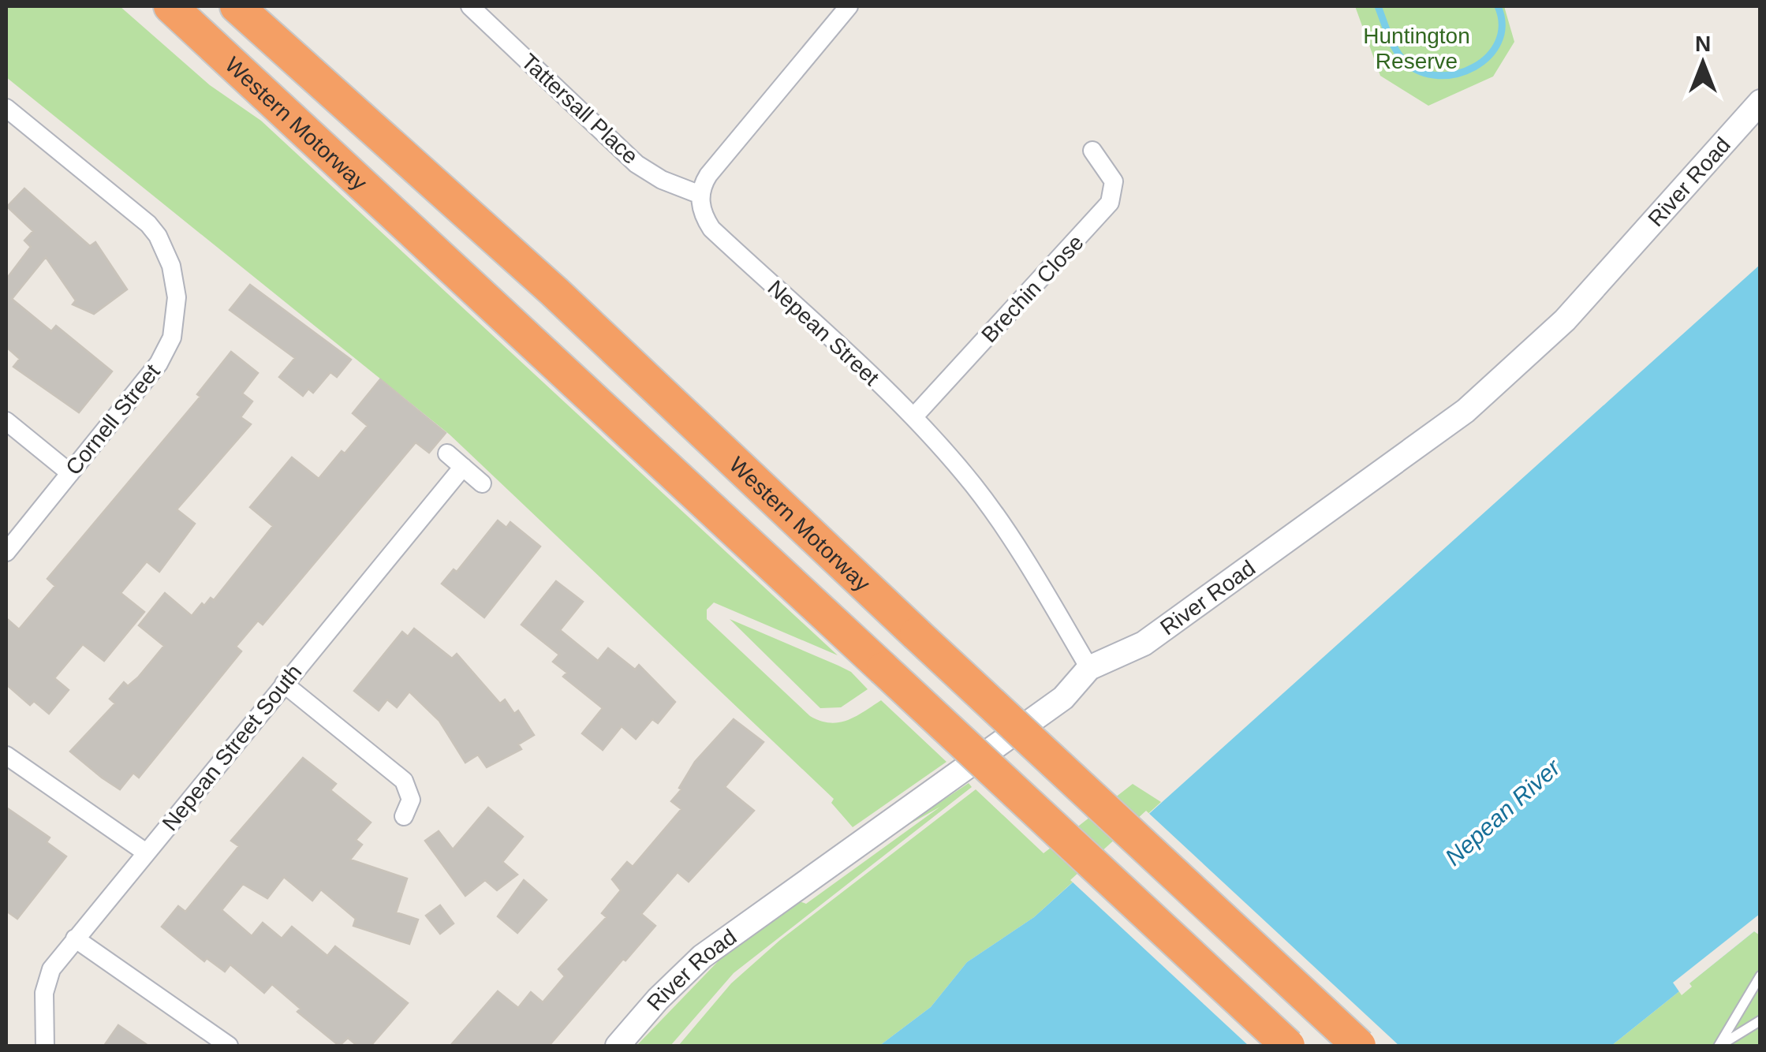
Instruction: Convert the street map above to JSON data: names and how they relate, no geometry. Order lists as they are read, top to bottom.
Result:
{
  "streets": {
    "highway": ["Western Motorway"],
    "street": [
      "Tattersall Place",
      "River Road",
      "Brechin Close",
      "Nepean Street",
      "Cornell Street",
      "Nepean Street South"
    ]
  },
  "crossings": [
    ["Tattersall Place", "Nepean Street"],
    ["River Road", "Nepean Street"],
    ["Brechin Close", "Nepean Street"]
  ],
  "water": ["Nepean River"],
  "parks": ["Huntington Reserve"],
  "north": "top"
}
